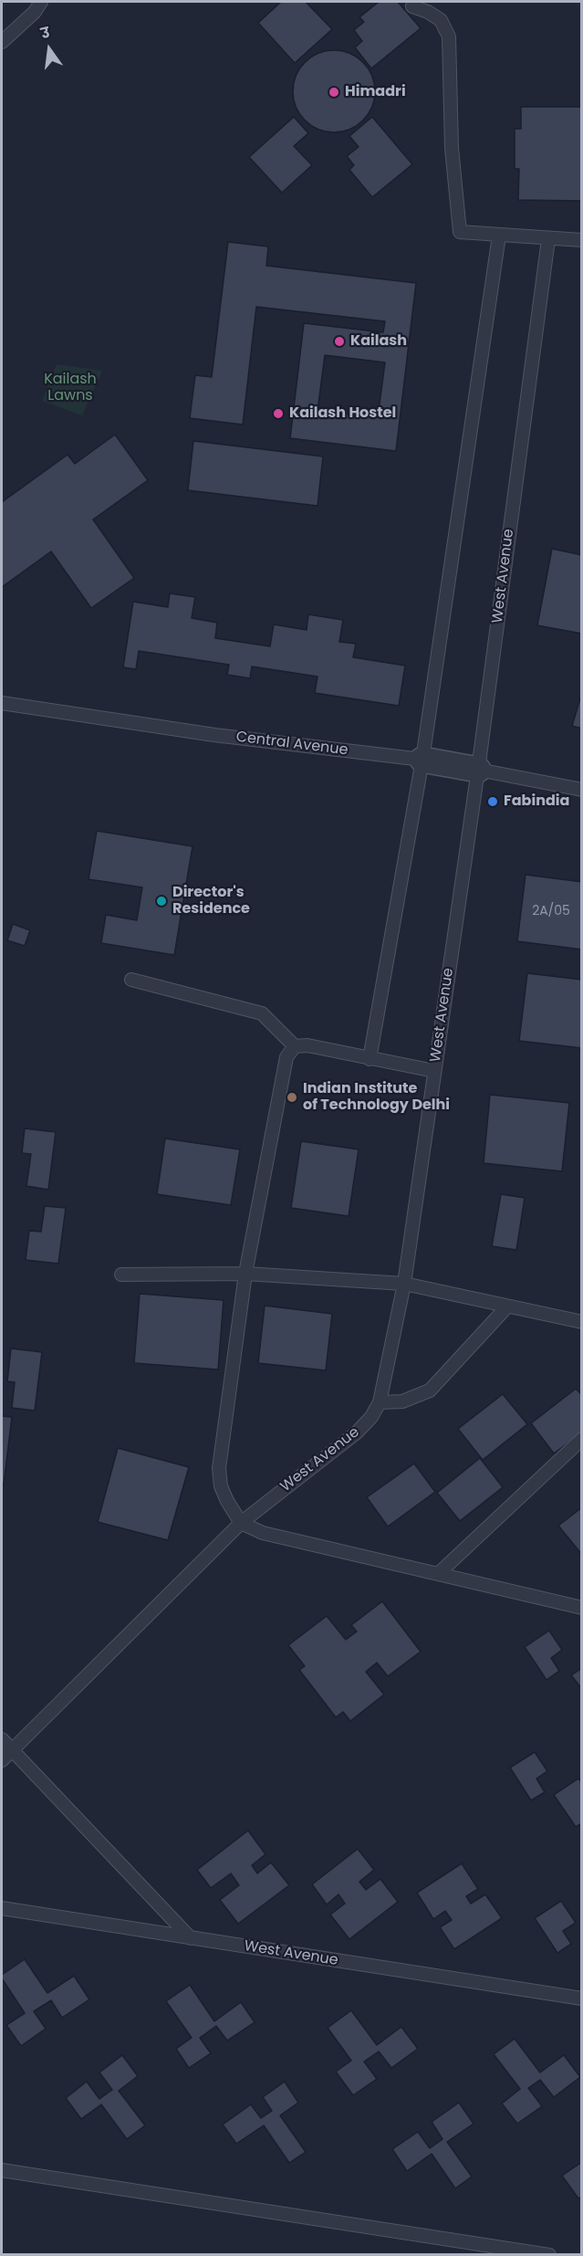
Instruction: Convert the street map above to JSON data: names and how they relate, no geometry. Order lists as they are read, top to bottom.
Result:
{
  "streets": {
    "street": ["Central Avenue"],
    "lane": ["West Avenue"]
  },
  "crossings": [
    ["West Avenue", "Central Avenue"]
  ],
  "parks": ["Kailash Lawns"],
  "places": [
    "Himadri",
    "Kailash",
    "Kailash Hostel",
    "Fabindia",
    "Director's Residence",
    "Indian Institute of Technology Delhi"
  ],
  "house_numbers": ["2A/05"],
  "north": "top"
}
